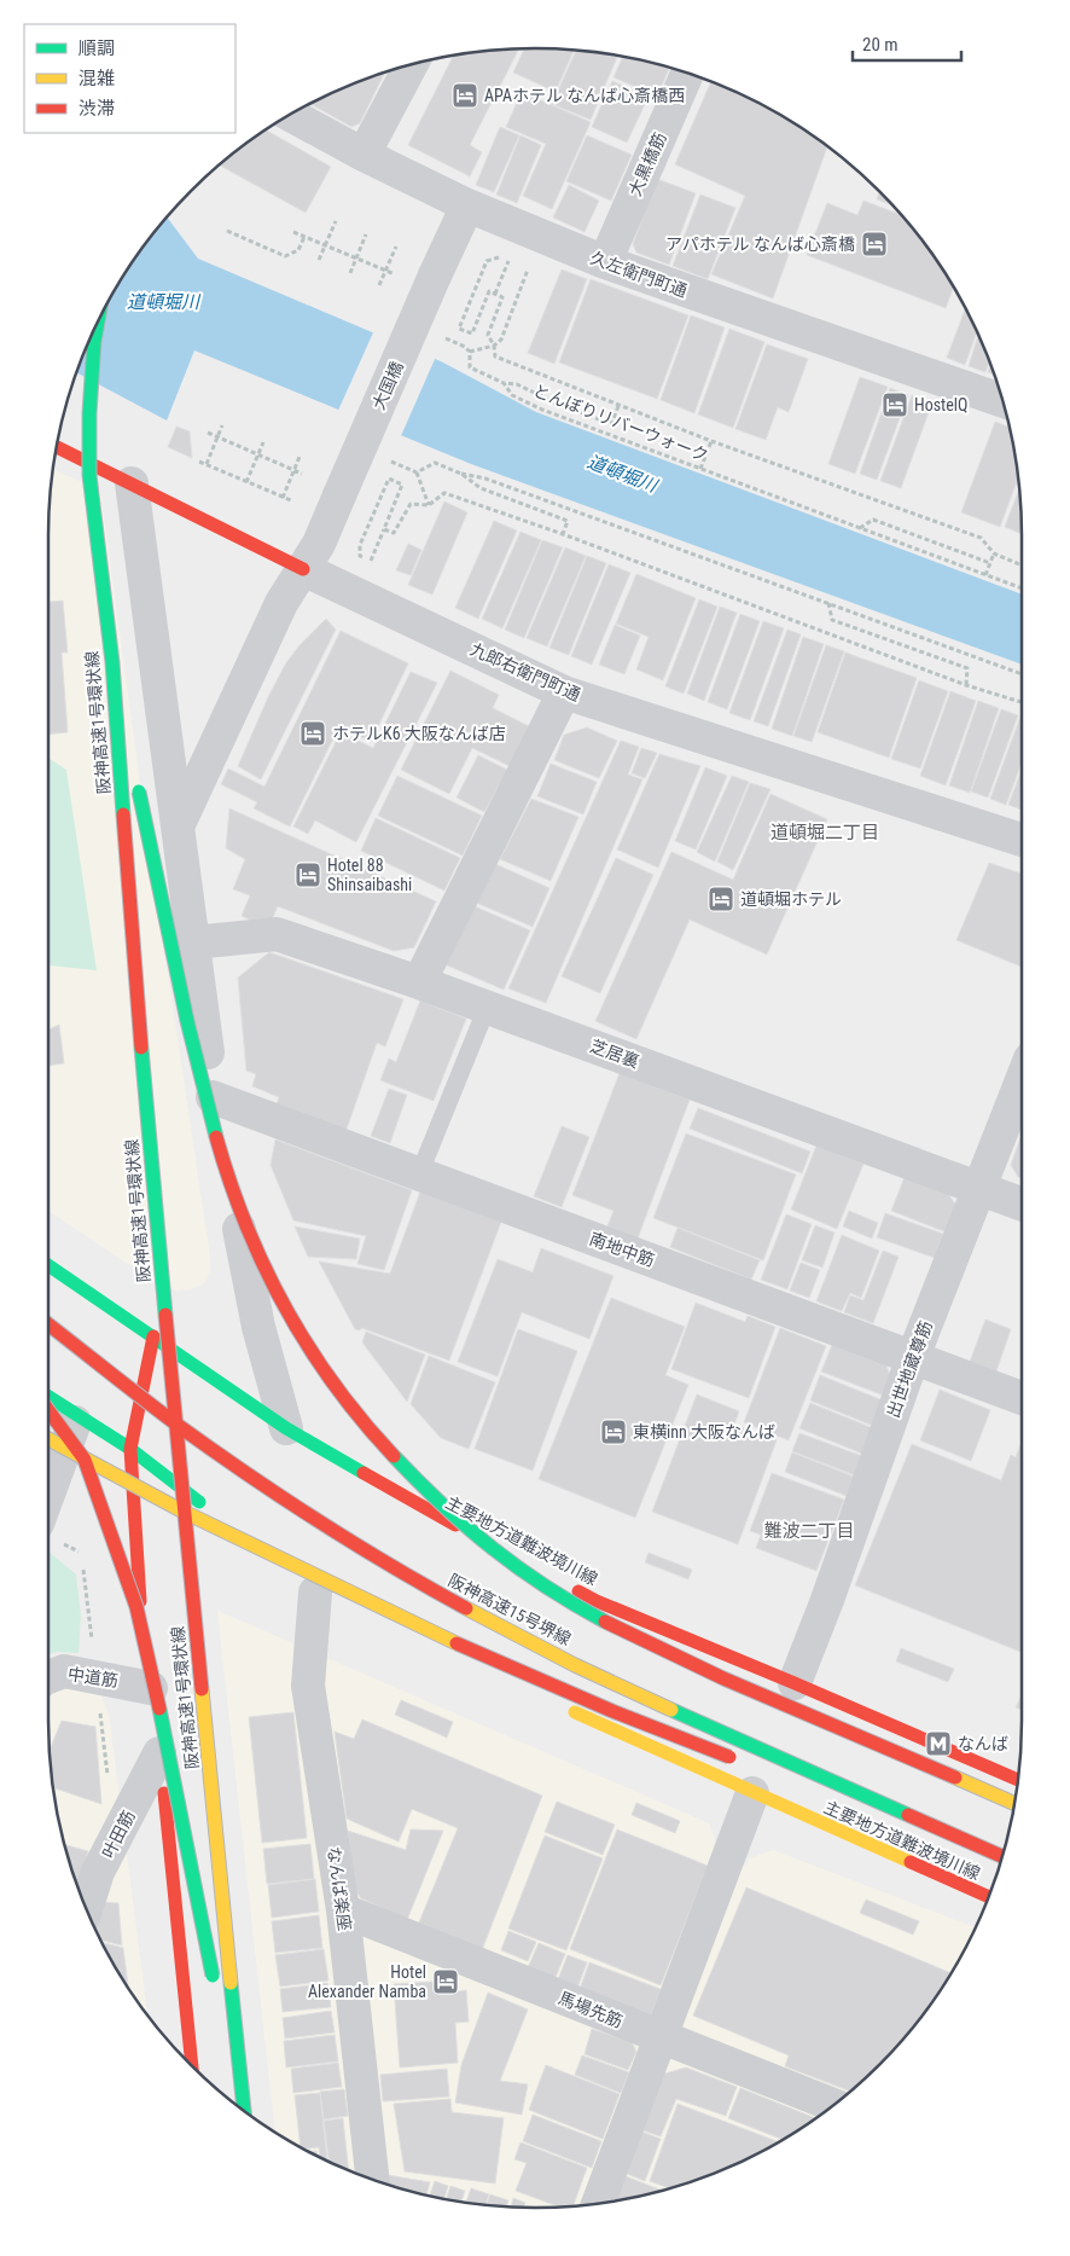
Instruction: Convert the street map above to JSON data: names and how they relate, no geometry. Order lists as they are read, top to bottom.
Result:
{
  "streets": {
    "main road": [
      "九郎右衛門町通",
      "阪神高速1号環状線",
      "主要地方道難波境川線",
      "阪神高速15号堺線"
    ],
    "street": [
      "大黒橋筋",
      "久左衛門町通",
      "大国橋",
      "芝居裏",
      "南地中筋",
      "出世地蔵尊筋",
      "中道筋",
      "叶田筋",
      "なんば楽座",
      "馬場先筋"
    ],
    "path": ["とんぼりリバーウォーク"]
  },
  "crossings": [
    ["大黒橋筋", "久左衛門町通"],
    ["久左衛門町通", "大国橋"],
    ["大国橋", "九郎右衛門町通"],
    ["芝居裏", "出世地蔵尊筋"],
    ["南地中筋", "出世地蔵尊筋"],
    ["出世地蔵尊筋", "主要地方道難波境川線"],
    ["なんば楽座", "馬場先筋"]
  ],
  "districts": ["道頓堀二丁目", "難波二丁目"],
  "water": ["道頓堀川"],
  "places": {
    "hotel": [
      "APAホテル なんば心斎橋西",
      "アパホテル なんば心斎橋",
      "HostelQ",
      "ホテルK6 大阪なんば店",
      "Hotel 88 Shinsaibashi",
      "道頓堀ホテル",
      "東横inn 大阪なんば",
      "Hotel Alexander Namba"
    ],
    "metro station": ["なんば"]
  },
  "legend": ["順調", "混雑", "渋滞"],
  "scale_bar": "20 m"
}
